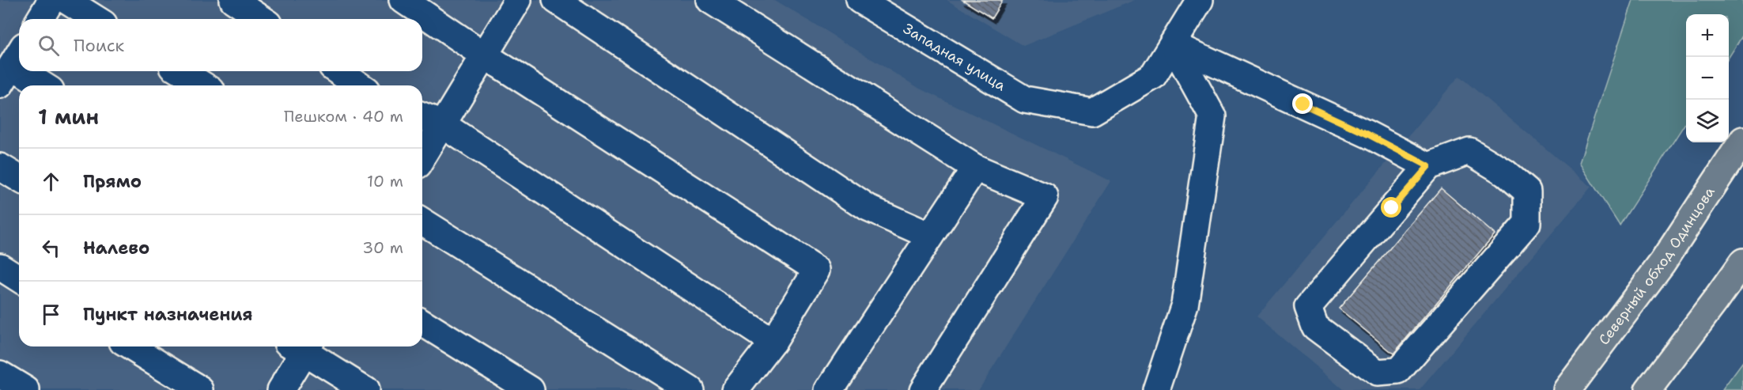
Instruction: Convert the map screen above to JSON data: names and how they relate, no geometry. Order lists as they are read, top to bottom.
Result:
{
  "streets": {
    "highway": ["Северный обход Одинцова"],
    "street": ["Западная улица"]
  },
  "page": {
    "map_buttons": ["+", "−"],
    "search": "Поиск",
    "heading": ["1 мин", "Пешком · 40 m"],
    "list": [
      ["Прямо", "10 m"],
      ["Налево", "30 m"],
      "Пункт назначения"
    ]
  }
}
